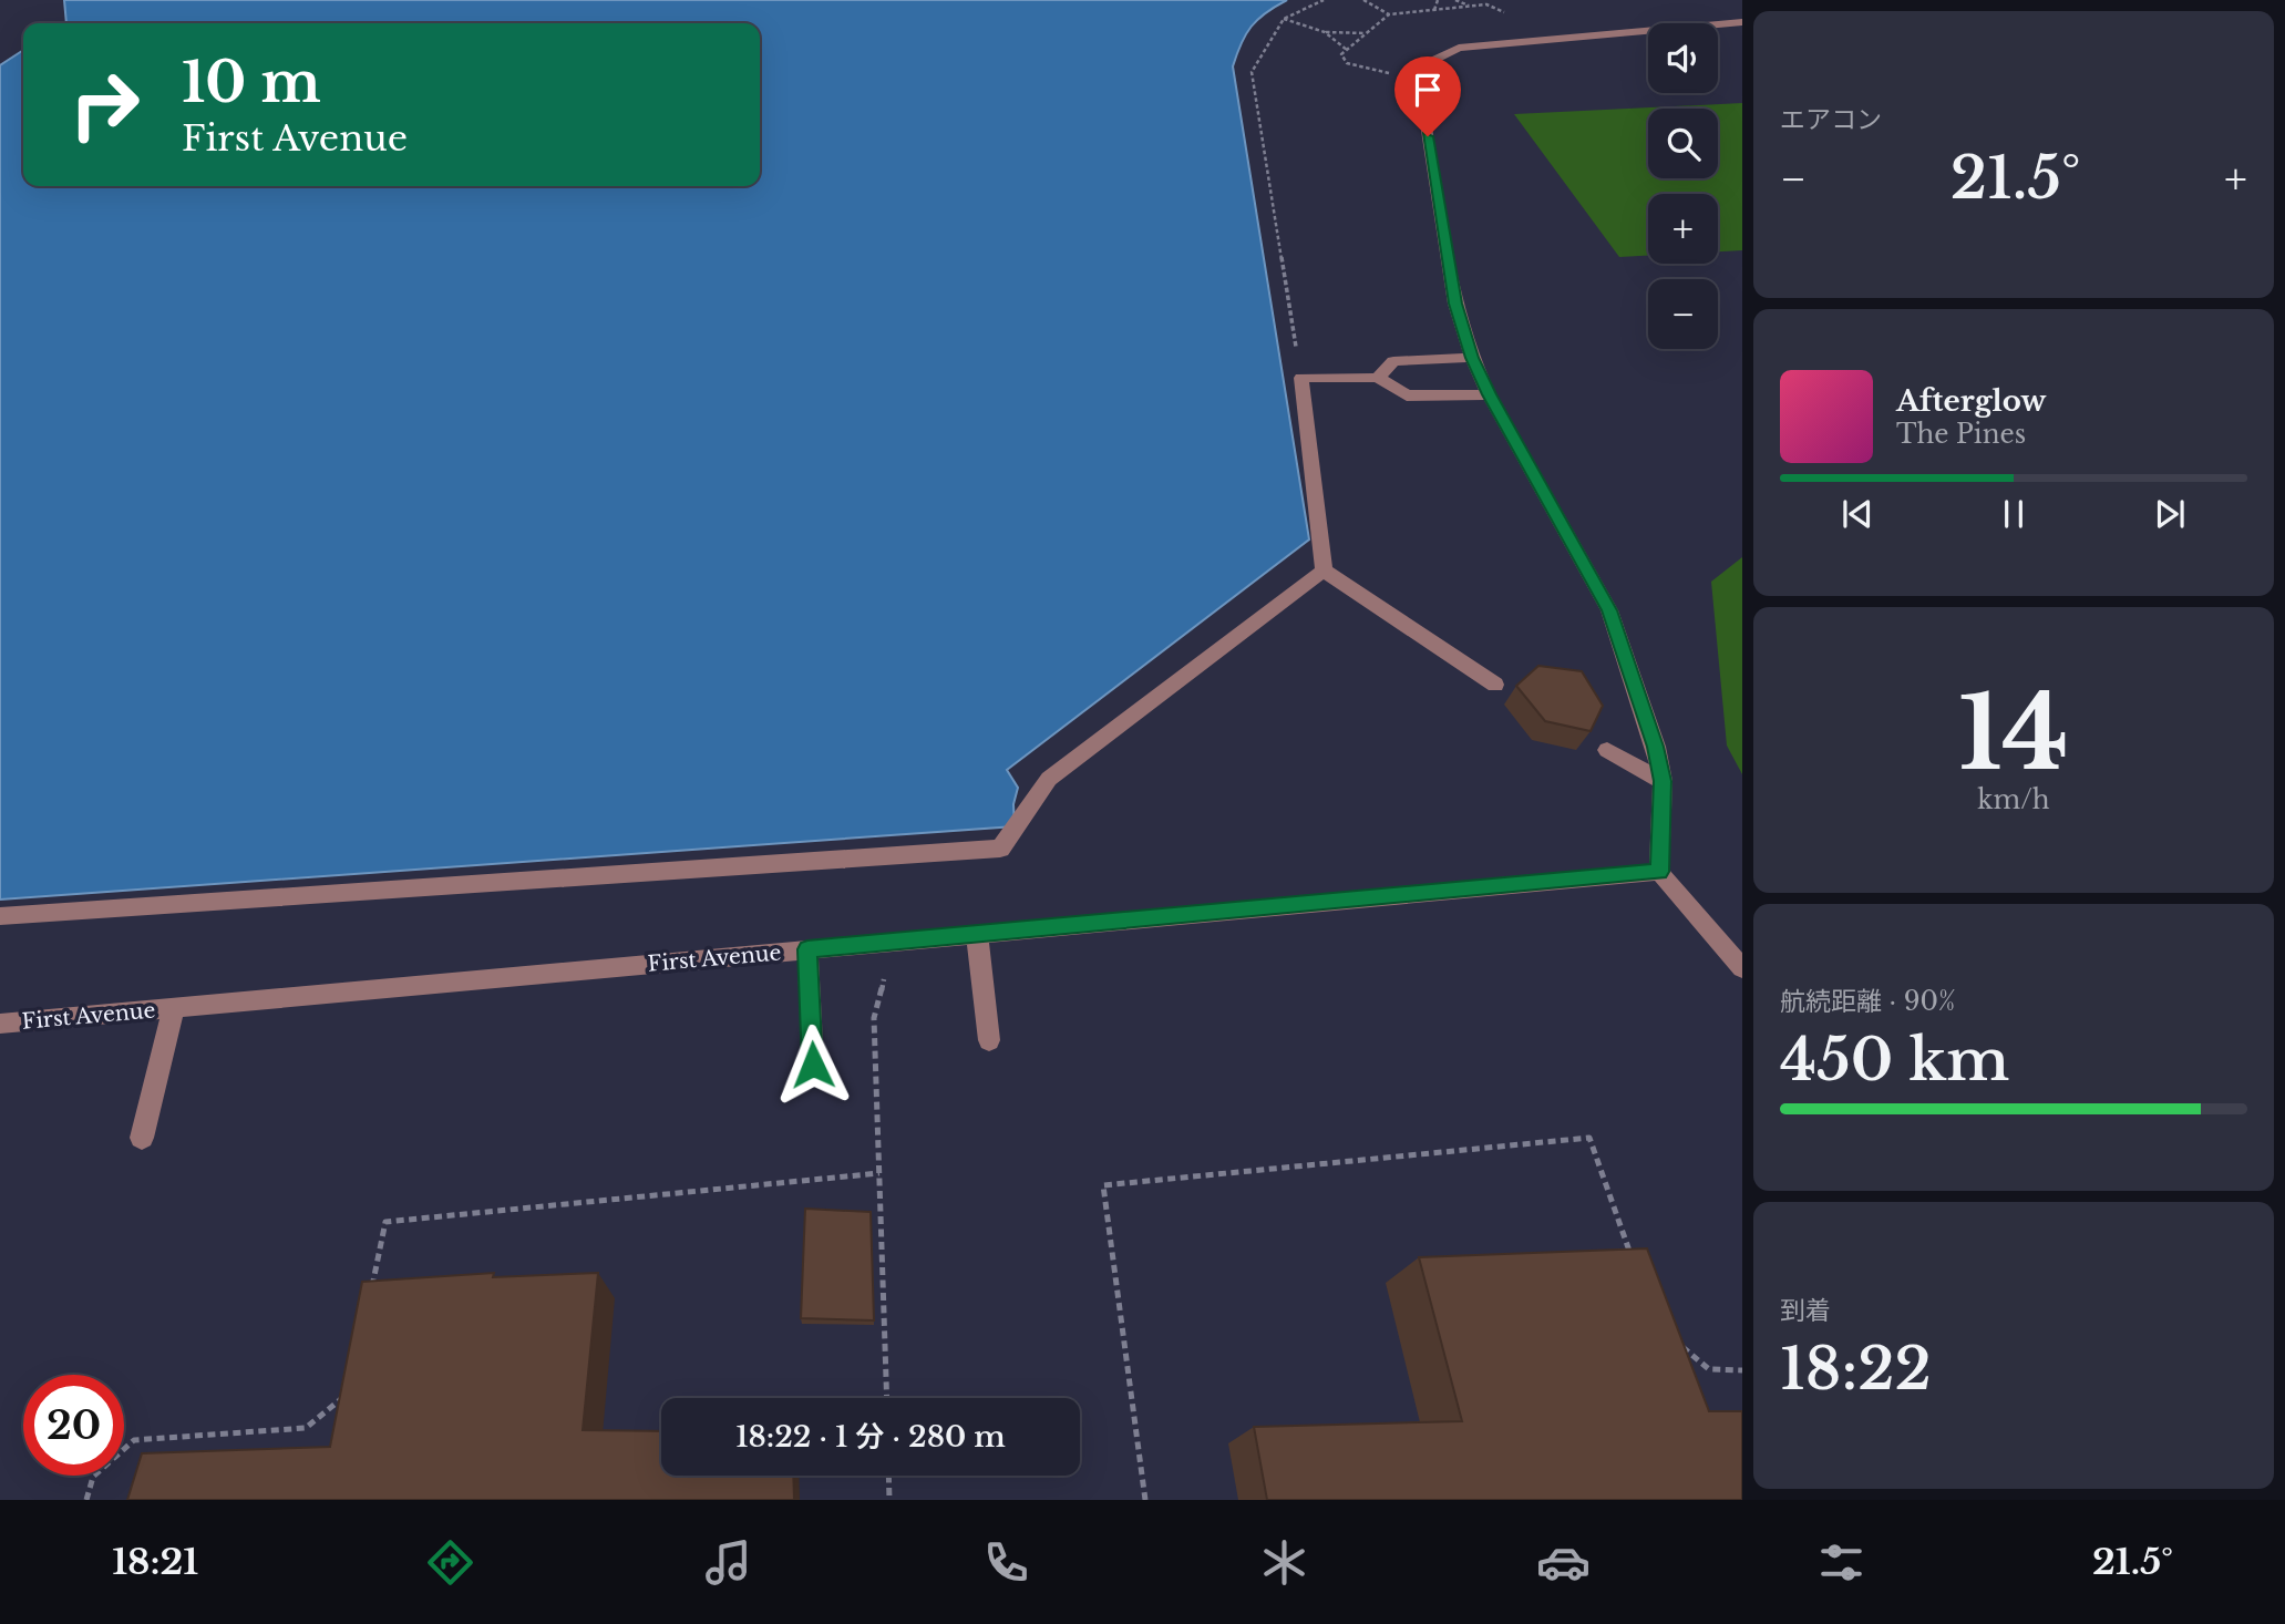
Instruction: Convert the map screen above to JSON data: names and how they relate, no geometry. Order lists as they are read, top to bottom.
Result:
{
  "streets": {
    "street": ["First Avenue"]
  },
  "page": {
    "tile": [
      "エアコン",
      ["14", "km/h"],
      ["航続距離 · 90%", "450 km"],
      ["到着", "18:22"]
    ],
    "map_buttons": ["+", "−"],
    "turn": ["10 m", "First Avenue"],
    "heat": ["−", "21.5°", "+"],
    "song": ["Afterglow", "The Pines"],
    "limit": "20",
    "trip": "18:22 · 1 分 · 280 m",
    "tabs": ["18:21", "21.5°"]
  }
}
